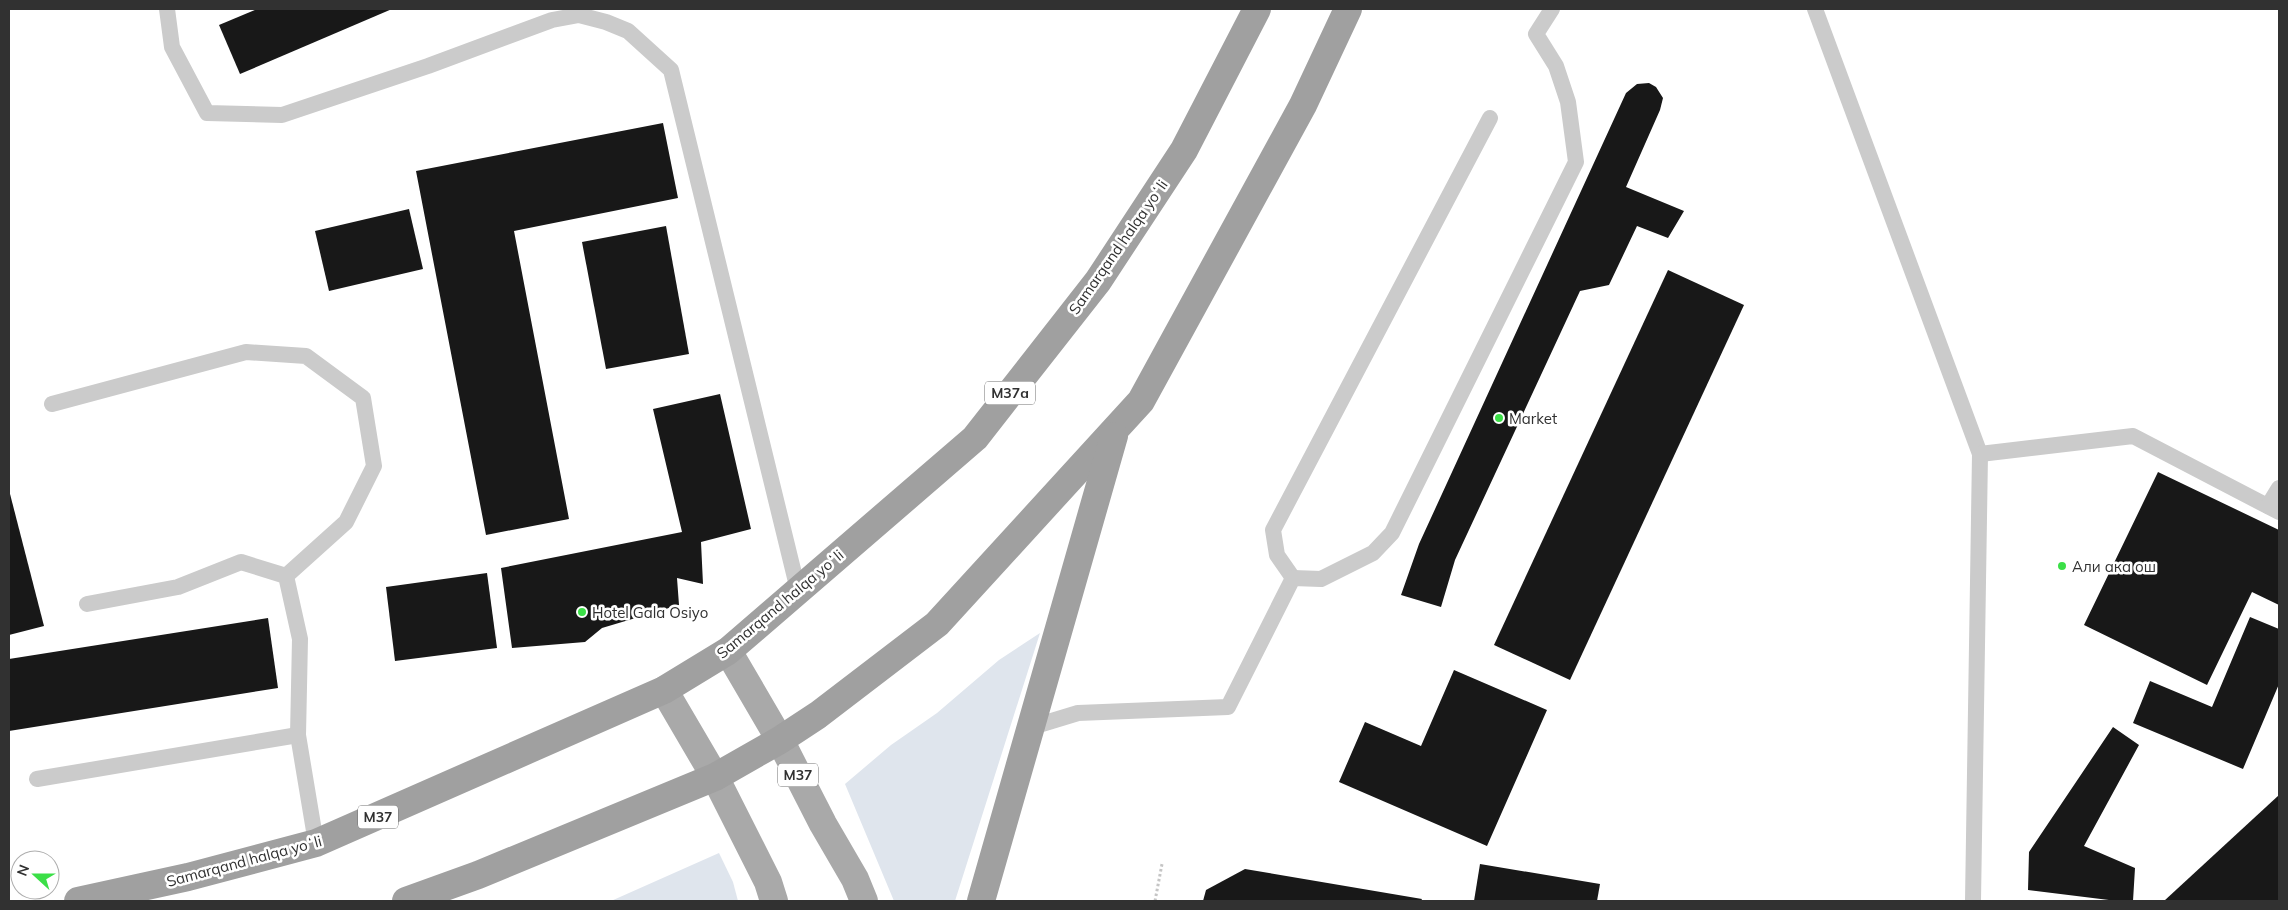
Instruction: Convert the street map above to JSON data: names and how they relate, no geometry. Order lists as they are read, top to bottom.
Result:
{
  "streets": {
    "highway": ["Samarqand halqa yoʻli", "M37a", "M37"]
  },
  "crossings": [
    ["Samarqand halqa yoʻli", "M37"]
  ],
  "places": ["Market", "Али ака ош", "Hotel Gala Osiyo"],
  "north": "left"
}
